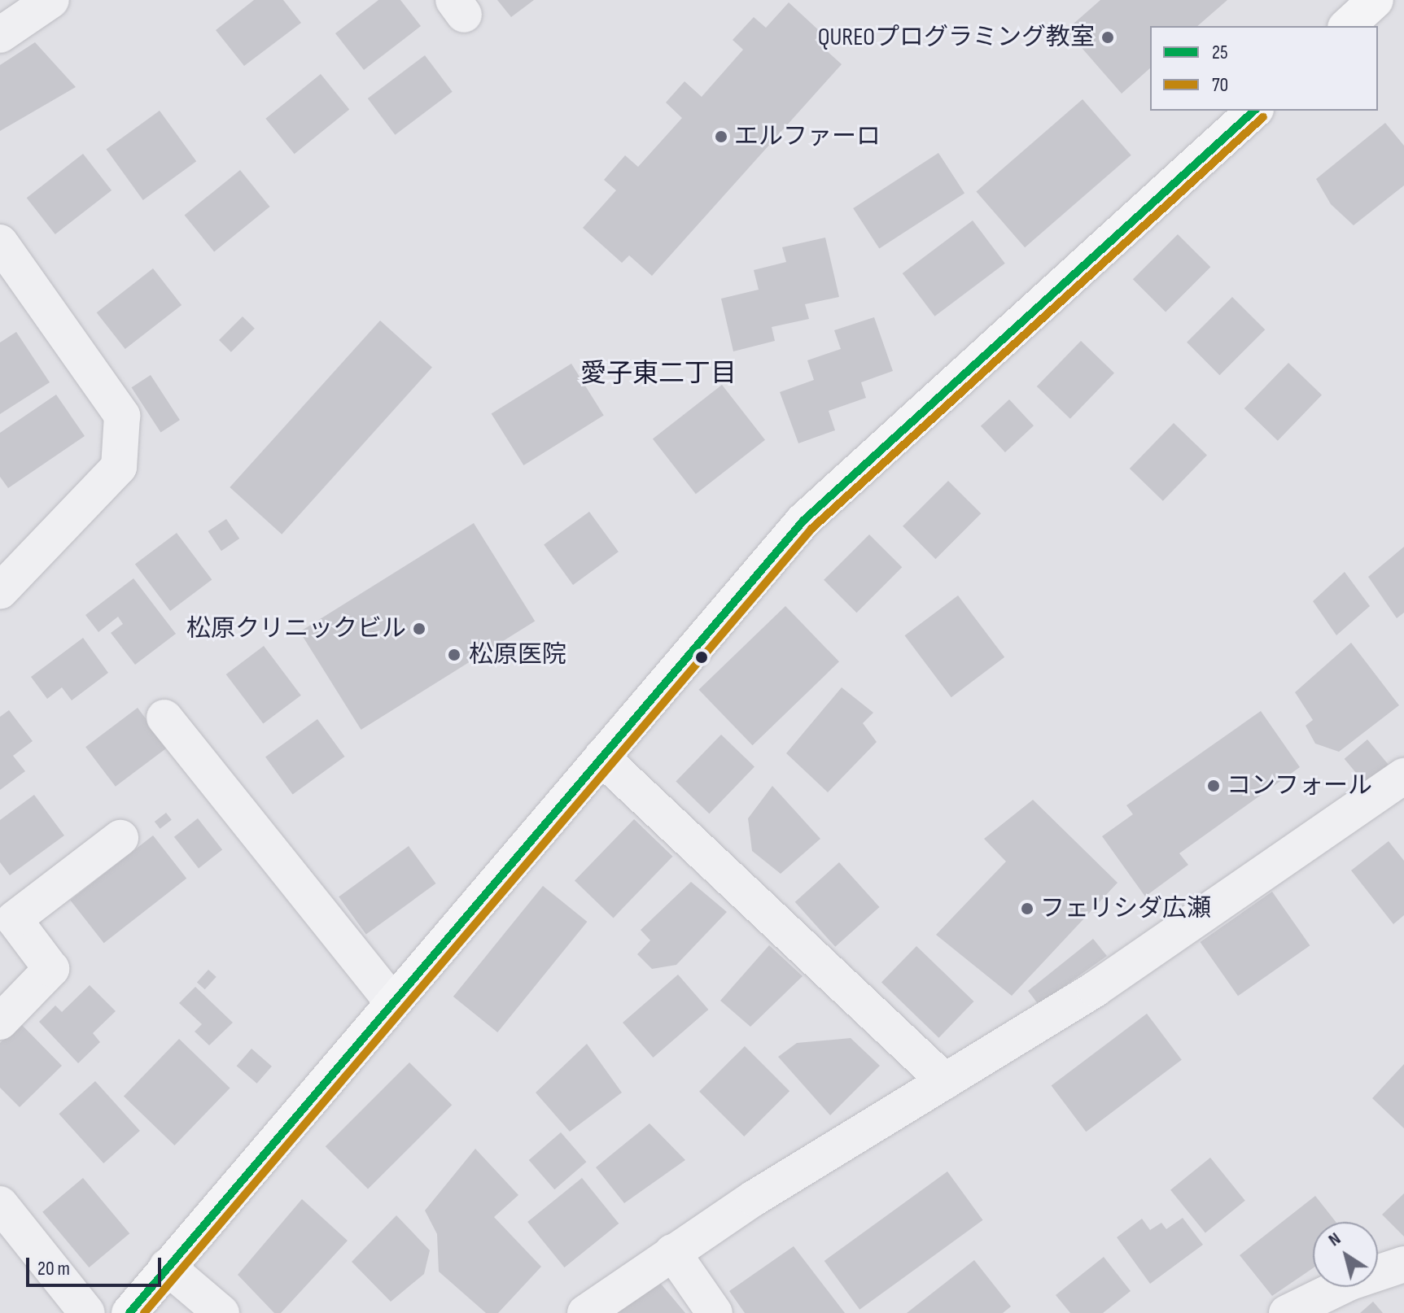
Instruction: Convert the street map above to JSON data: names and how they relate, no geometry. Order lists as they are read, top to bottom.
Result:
{
  "districts": ["愛子東二丁目"],
  "places": [
    "QUREOプログラミング教室",
    "エルファーロ",
    "松原クリニックビル",
    "松原医院",
    "コンフォール",
    "フェリシダ広瀬"
  ],
  "lines": ["transit line 25", "transit line 70"],
  "legend": ["25", "70"],
  "scale_bar": "20 m",
  "north": "top left"
}
